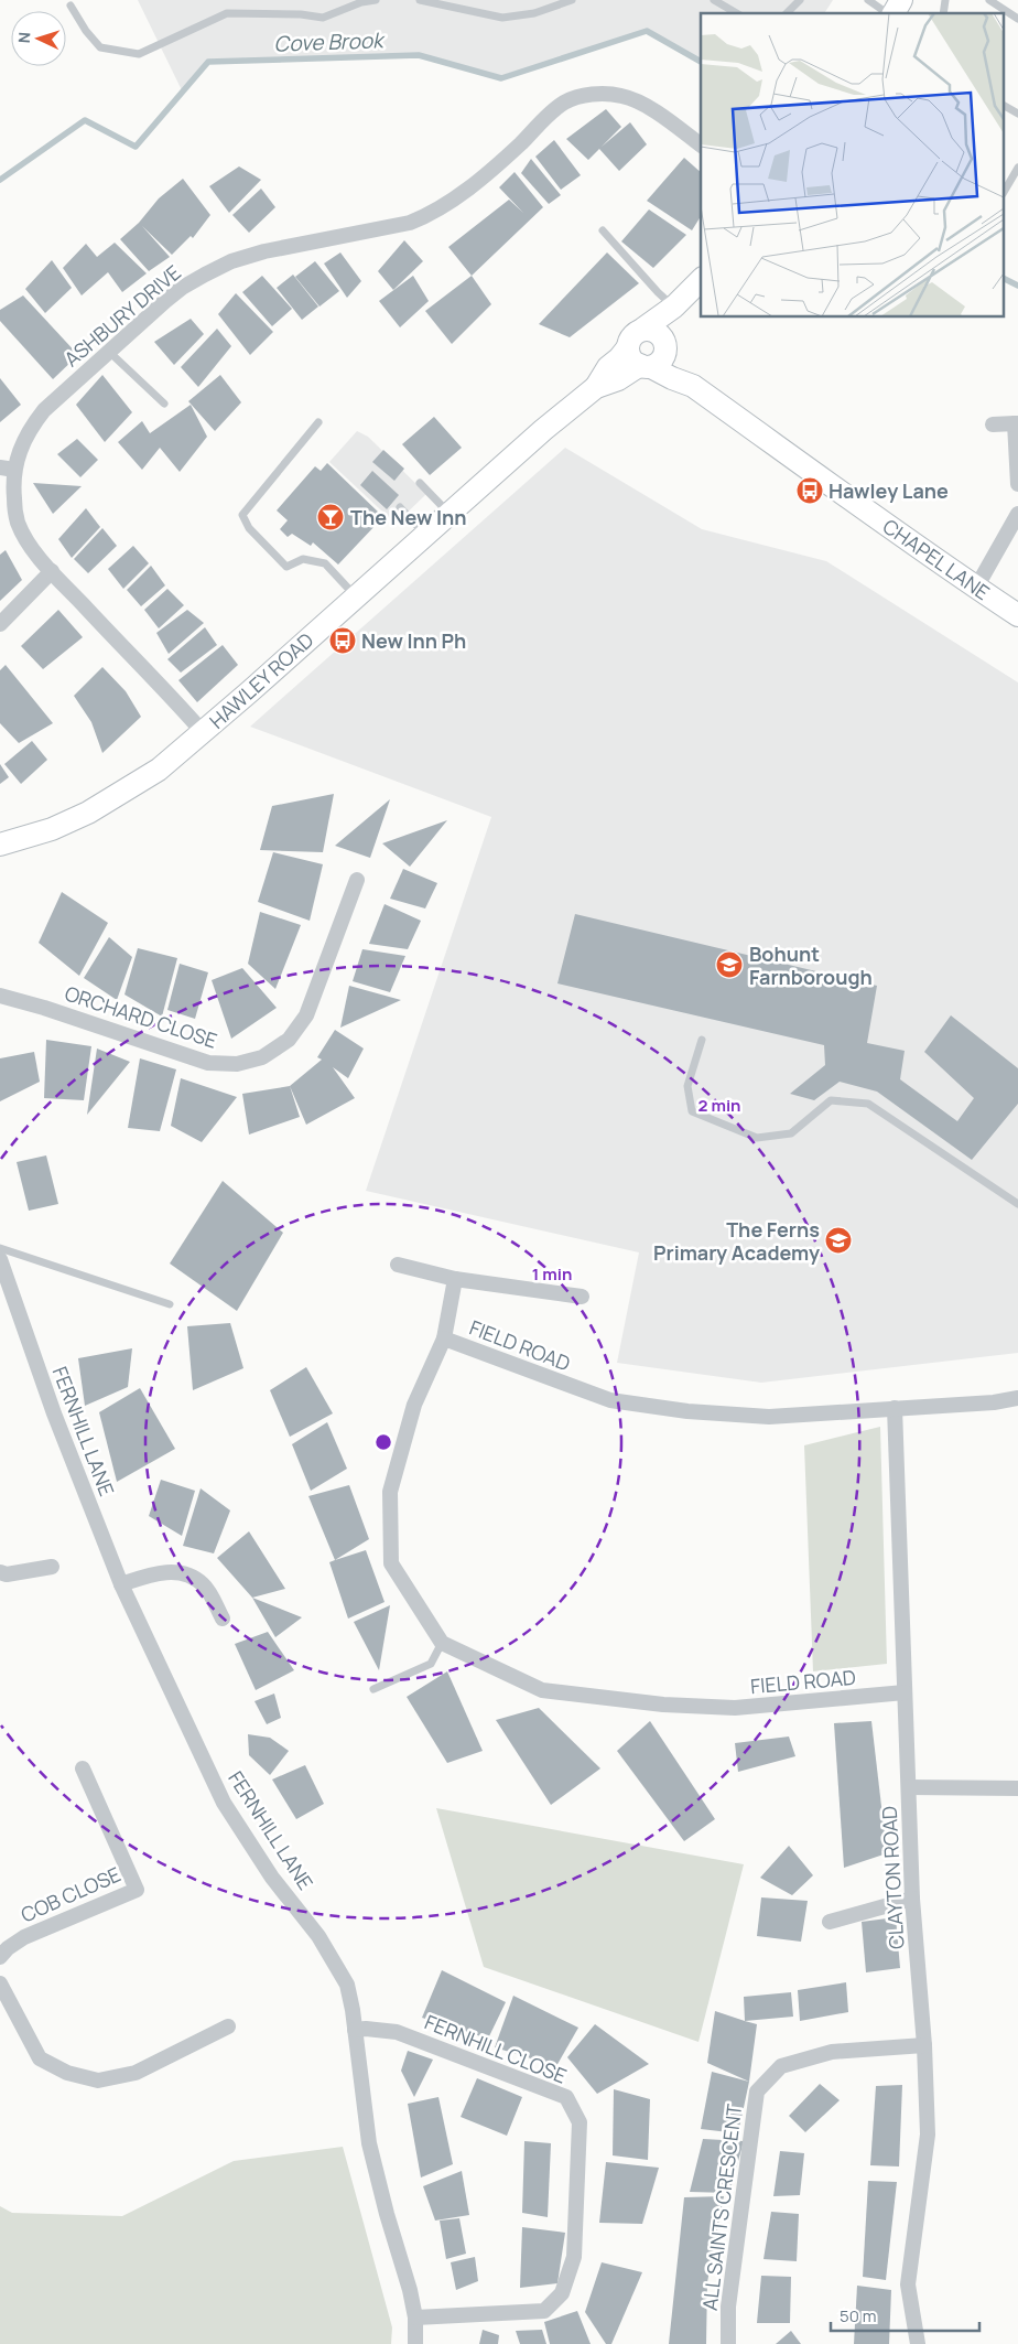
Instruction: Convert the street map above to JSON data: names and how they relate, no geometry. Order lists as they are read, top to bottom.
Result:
{
  "streets": {
    "main road": ["CHAPEL LANE", "HAWLEY ROAD"],
    "street": [
      "ASHBURY DRIVE",
      "ORCHARD CLOSE",
      "FIELD ROAD",
      "FERNHILL LANE",
      "CLAYTON ROAD",
      "COB CLOSE",
      "FERNHILL CLOSE",
      "ALL SAINTS CRESCENT"
    ]
  },
  "crossings": [
    ["ASHBURY DRIVE", "HAWLEY ROAD"],
    ["CHAPEL LANE", "HAWLEY ROAD"],
    ["FIELD ROAD", "CLAYTON ROAD"],
    ["FERNHILL LANE", "FERNHILL CLOSE"],
    ["CLAYTON ROAD", "ALL SAINTS CRESCENT"]
  ],
  "water": ["Cove Brook"],
  "places": {
    "bus stop": ["Hawley Lane", "New Inn Ph"],
    "bar": ["The New Inn"],
    "school or university": ["Bohunt Farnborough", "The Ferns Primary Academy"]
  },
  "scale_bar": "50 m",
  "north": "left",
  "rings": ["2 min", "1 min"]
}
